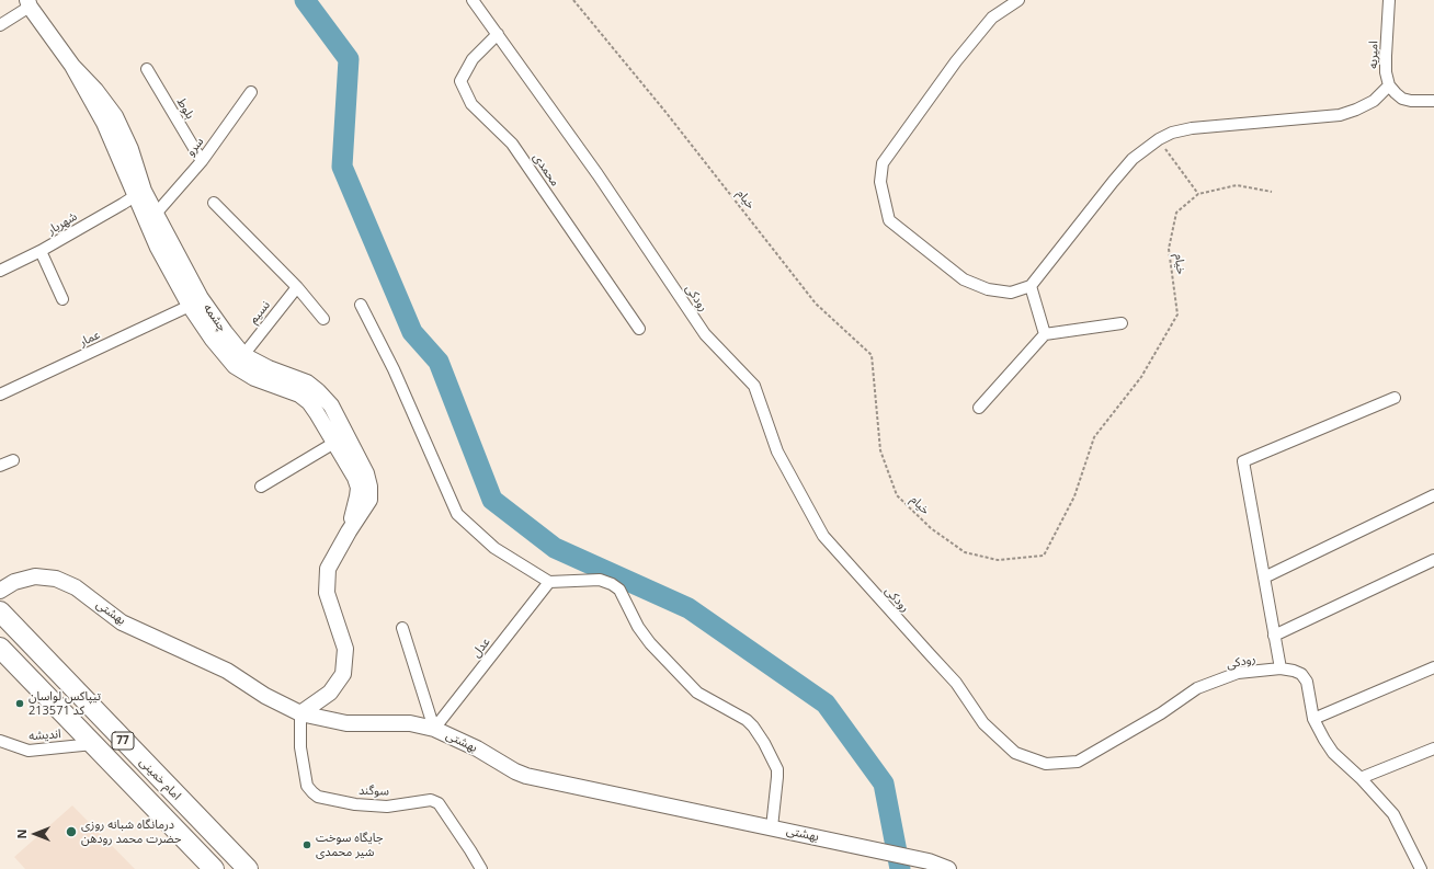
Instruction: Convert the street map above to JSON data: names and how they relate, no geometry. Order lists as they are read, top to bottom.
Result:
{
  "streets": {
    "highway": ["77", "امام خمینی"],
    "street": [
      "امیریه",
      "بلوط",
      "سرو",
      "محمدی",
      "شهریار",
      "رودکی",
      "نسیم",
      "چشمه",
      "عمار",
      "بهشتی",
      "عدل",
      "اندیشه",
      "سوگند"
    ],
    "path": ["خیام"]
  },
  "crossings": [
    ["بلوط", "سرو"],
    ["سرو", "چشمه"],
    ["محمدی", "رودکی"],
    ["شهریار", "چشمه"],
    ["نسیم", "چشمه"],
    ["چشمه", "عمار"],
    ["چشمه", "بهشتی"],
    ["چشمه", "سوگند"],
    ["بهشتی", "عدل"],
    ["بهشتی", "سوگند"],
    ["اندیشه", "امام خمینی"]
  ],
  "places": ["تیپاکس لواسان کد 213571", "درمانگاه شبانه روزی حضرت محمد رودهن", "جایگاه سوخت شیر محمدی"],
  "north": "left"
}
